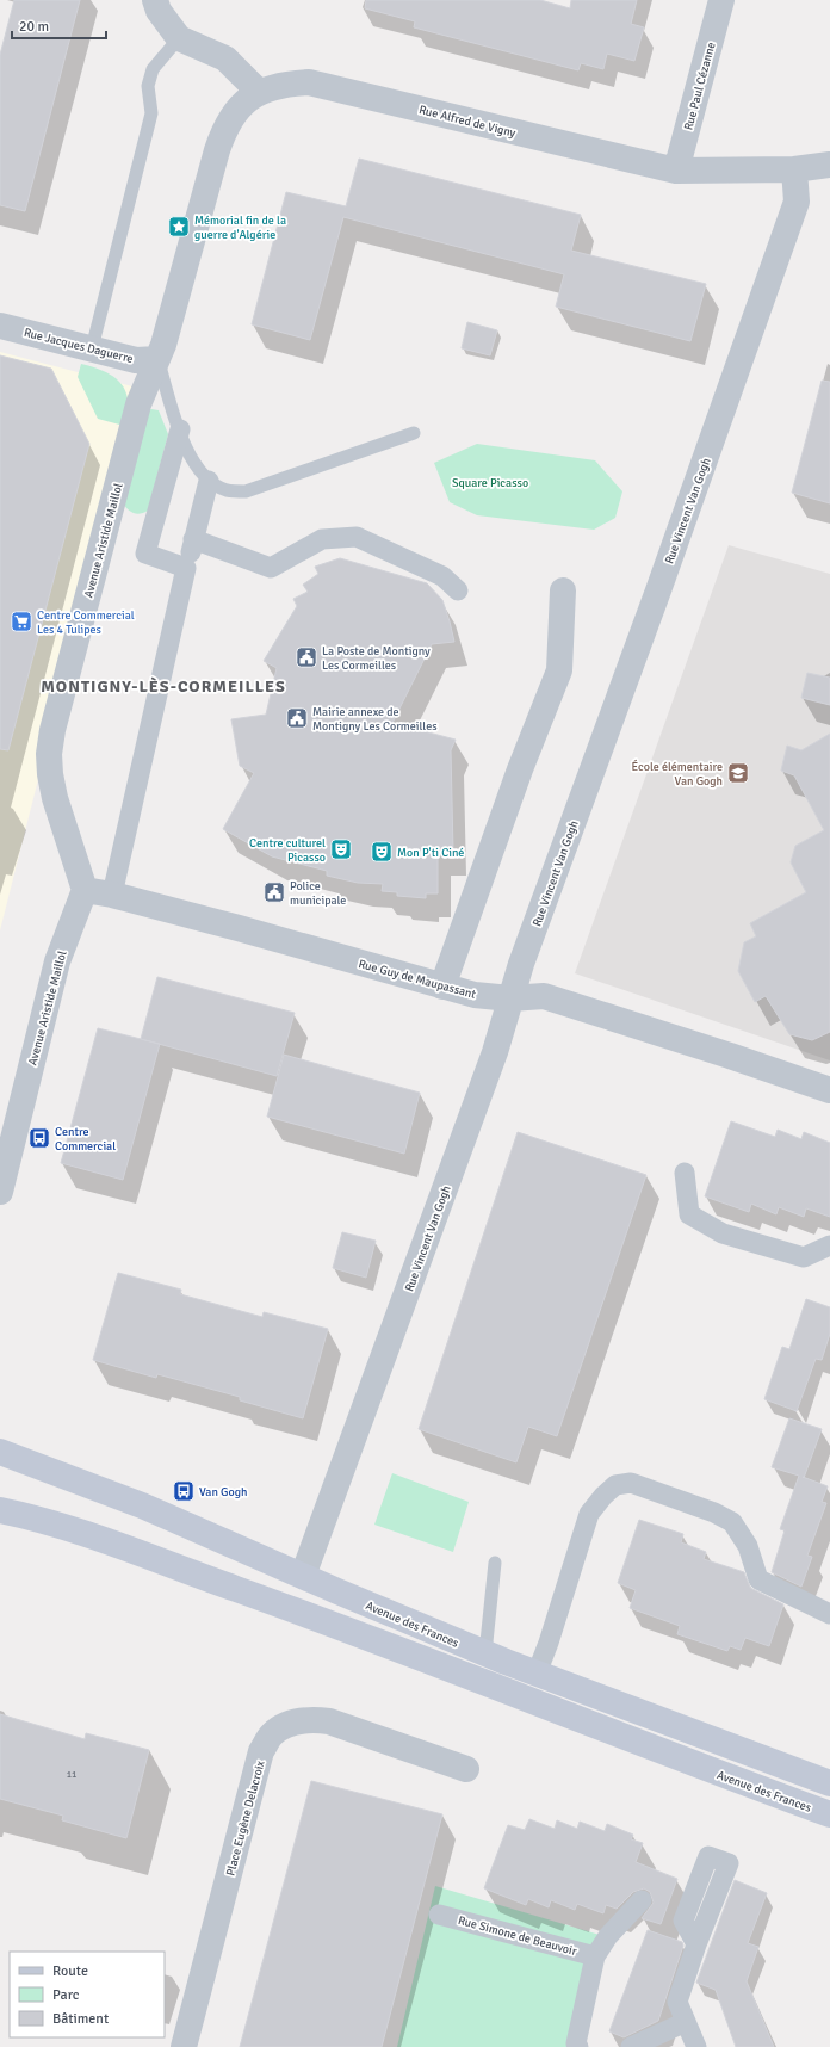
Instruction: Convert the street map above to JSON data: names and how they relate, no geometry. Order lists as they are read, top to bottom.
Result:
{
  "streets": {
    "main road": ["Avenue des Frances"],
    "street": [
      "Rue Paul Cézanne",
      "Rue Alfred de Vigny",
      "Rue Jacques Daguerre",
      "Rue Vincent Van Gogh",
      "Avenue Aristide Maillol",
      "Rue Guy de Maupassant",
      "Place Eugène Delacroix",
      "Rue Simone de Beauvoir"
    ]
  },
  "crossings": [
    ["Rue Paul Cézanne", "Rue Alfred de Vigny"],
    ["Rue Alfred de Vigny", "Rue Vincent Van Gogh"],
    ["Rue Alfred de Vigny", "Avenue Aristide Maillol"],
    ["Rue Jacques Daguerre", "Avenue Aristide Maillol"],
    ["Rue Vincent Van Gogh", "Rue Guy de Maupassant"],
    ["Rue Vincent Van Gogh", "Avenue des Frances"],
    ["Avenue Aristide Maillol", "Rue Guy de Maupassant"]
  ],
  "districts": ["MONTIGNY-LÈS-CORMEILLES"],
  "parks": ["Square Picasso"],
  "places": {
    "place": ["Mémorial fin de la guerre d'Algérie"],
    "supermarket": ["Centre Commercial Les 4 Tulipes"],
    "public building": ["La Poste de Montigny Les Cormeilles", "Mairie annexe de Montigny Les Cormeilles", "Police municipale"],
    "school or university": ["École élémentaire Van Gogh"],
    "theatre": ["Centre culturel Picasso", "Mon P'ti Ciné"],
    "bus stop": ["Centre Commercial", "Van Gogh"]
  },
  "house_numbers": ["11"],
  "legend": ["Route", "Parc", "Bâtiment"],
  "scale_bar": "20 m"
}
